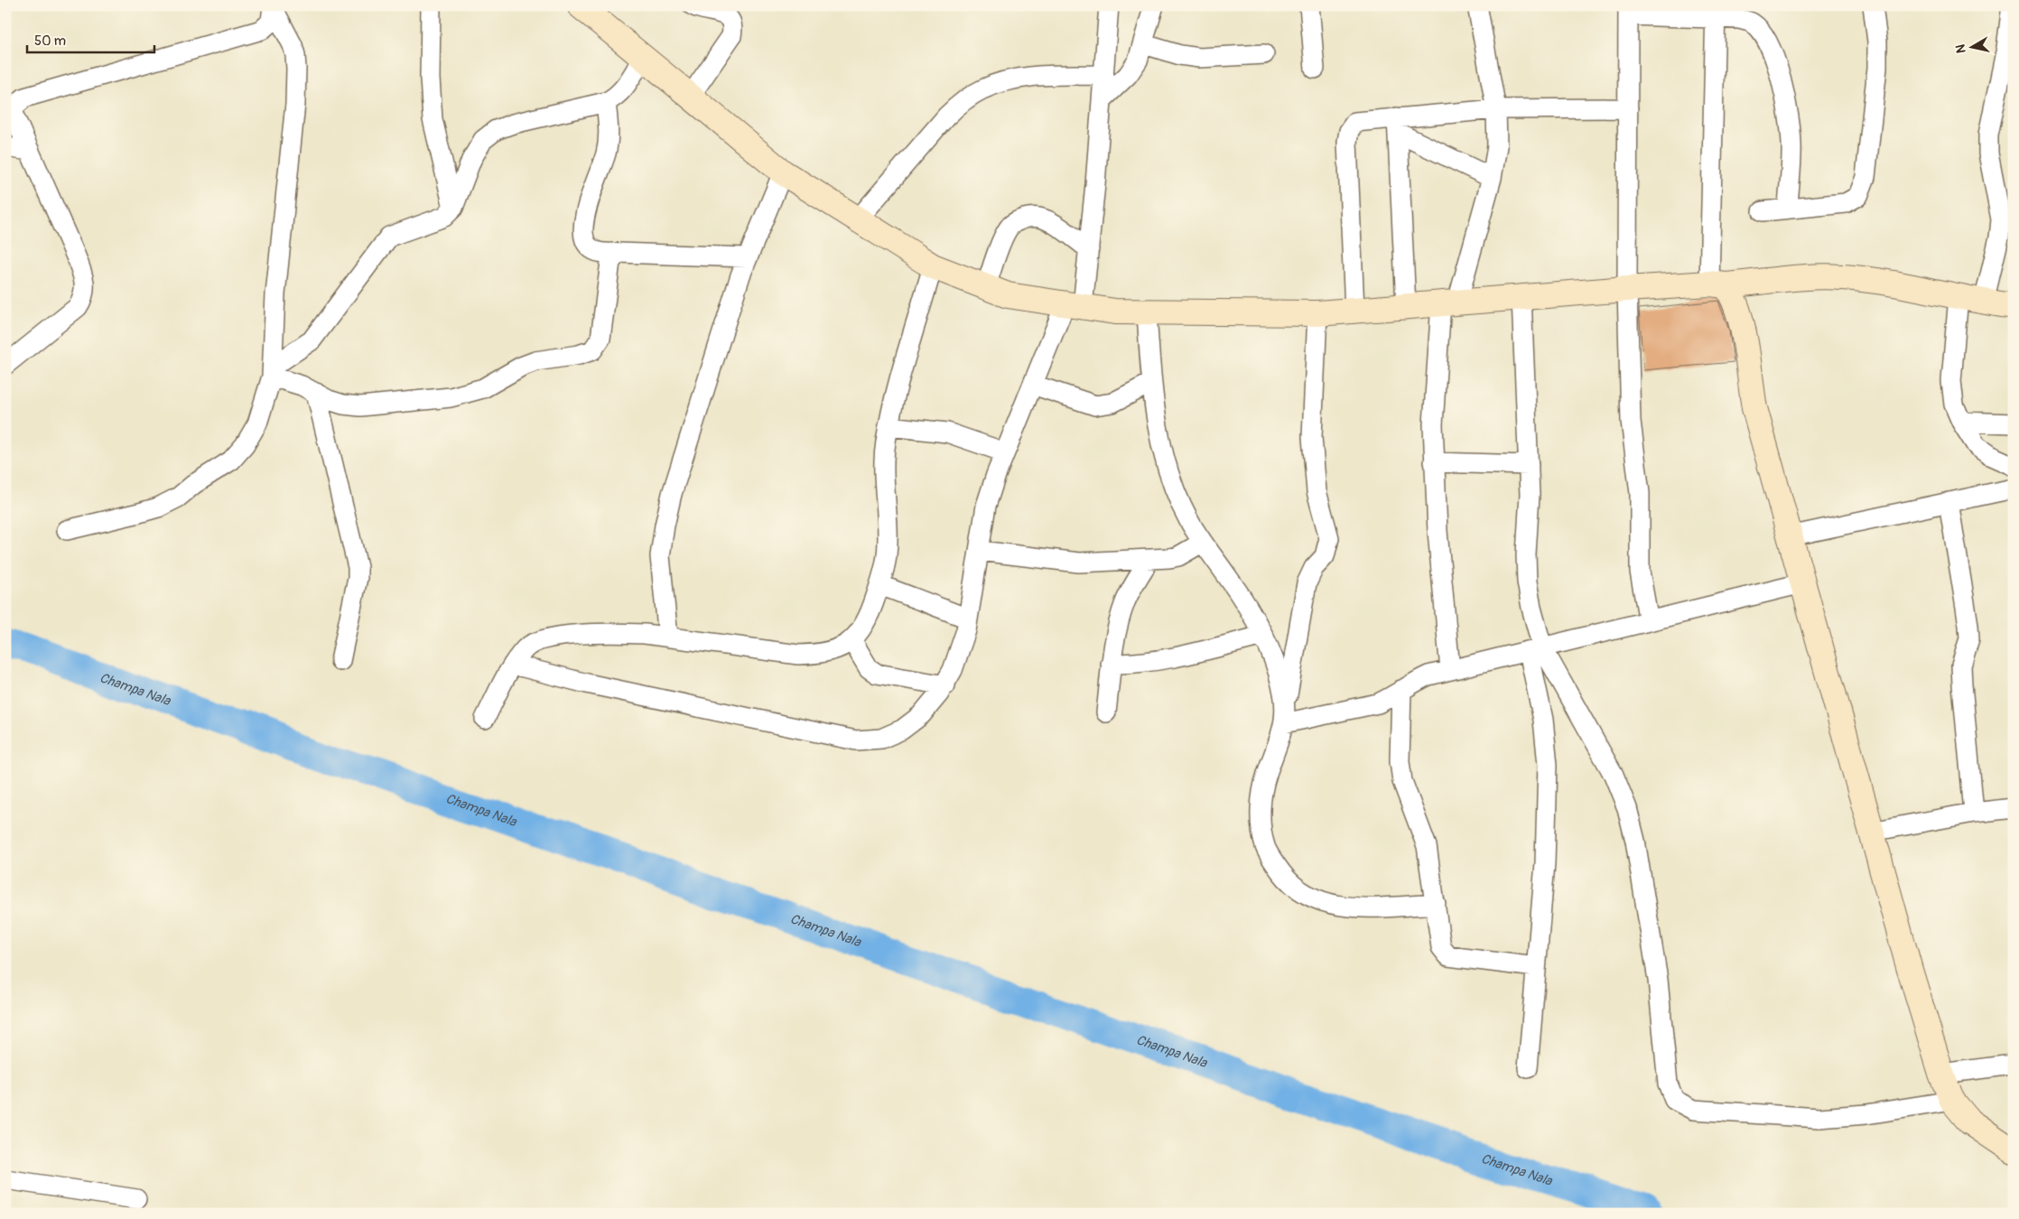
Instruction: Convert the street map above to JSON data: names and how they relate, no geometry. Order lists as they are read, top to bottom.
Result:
{
  "water": ["Champa Nala"],
  "scale_bar": "50 m",
  "north": "left"
}
